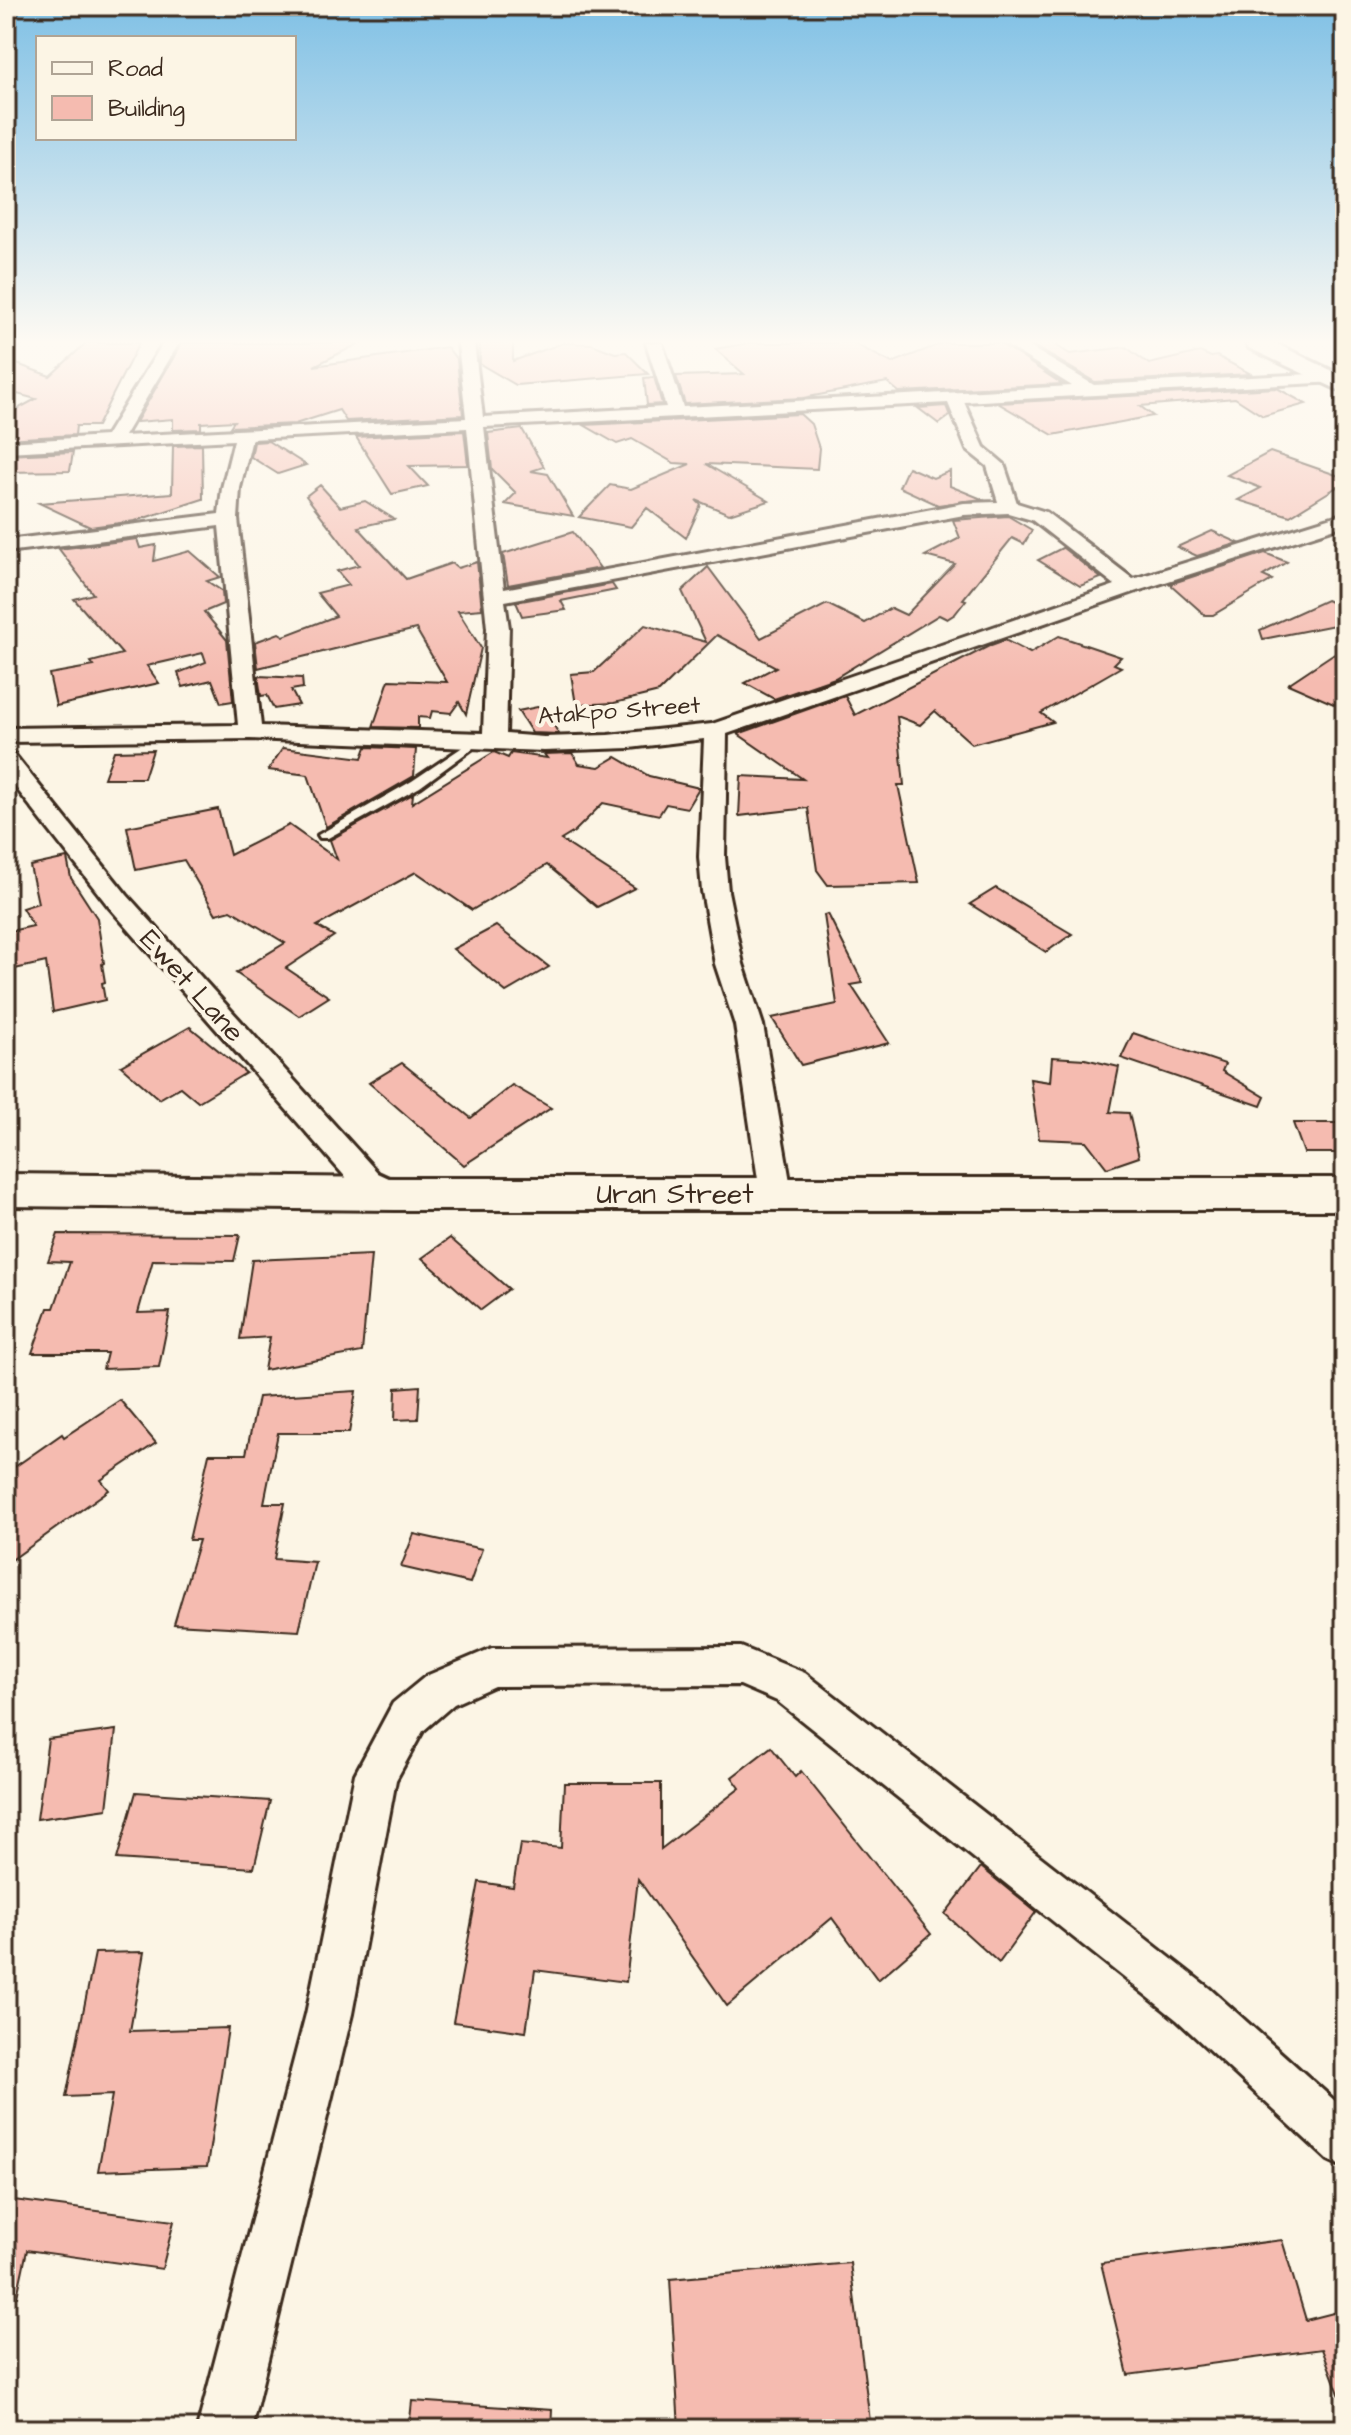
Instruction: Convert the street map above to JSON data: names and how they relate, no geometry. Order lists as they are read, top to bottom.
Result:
{
  "streets": {
    "street": ["Atakpo Street", "Ewet Lane", "Uran Street"]
  },
  "crossings": [
    ["Ewet Lane", "Uran Street"]
  ],
  "legend": ["Road", "Building"]
}
